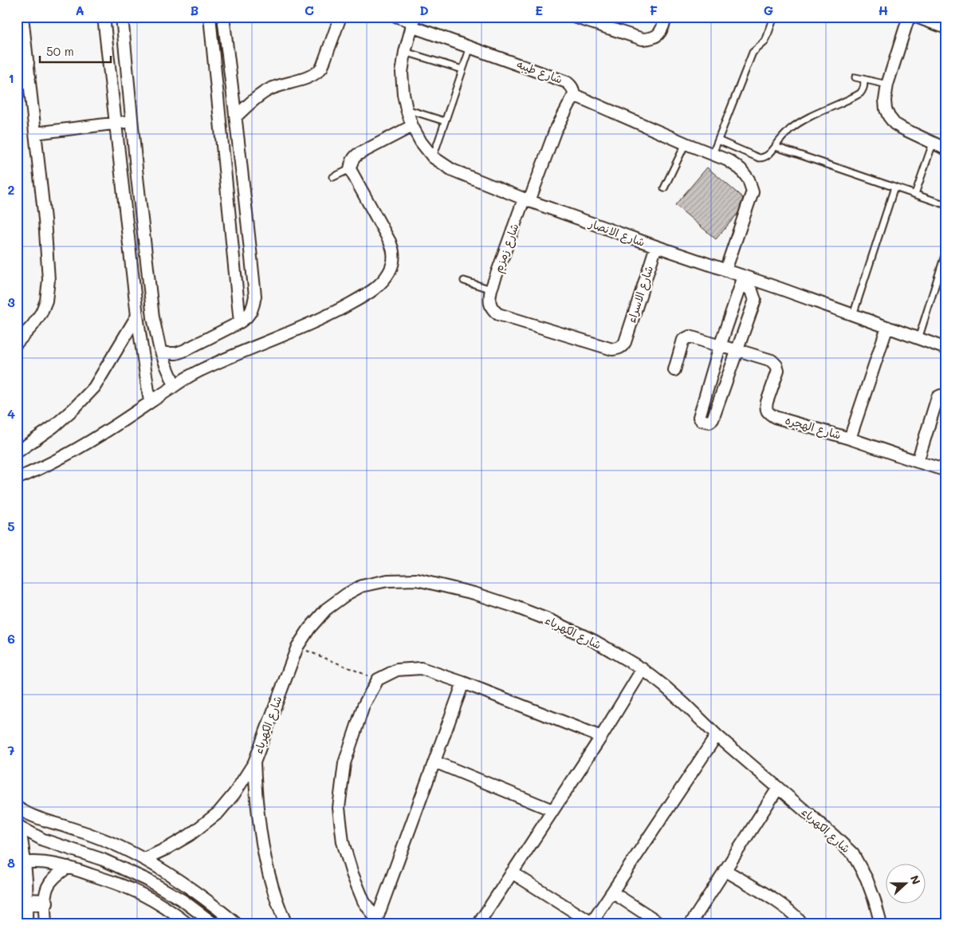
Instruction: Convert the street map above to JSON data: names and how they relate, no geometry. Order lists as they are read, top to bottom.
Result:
{
  "streets": {
    "street": [
      "شارع طيبه",
      "شارع الانصار",
      "شارع زمزم",
      "شارع الاسراء",
      "شارع الهجره",
      "شارع الكهرباء"
    ]
  },
  "crossings": [
    ["شارع طيبه", "شارع الانصار"],
    ["شارع الانصار", "شارع زمزم"],
    ["شارع الانصار", "شارع الاسراء"],
    ["شارع زمزم", "شارع الاسراء"]
  ],
  "scale_bar": "50 m",
  "north": "right",
  "grid": {
    "columns": [
      "A",
      "B",
      "C",
      "D",
      "E",
      "F",
      "G",
      "H"
    ],
    "rows": [
      "1",
      "2",
      "3",
      "4",
      "5",
      "6",
      "7",
      "8"
    ]
  }
}
